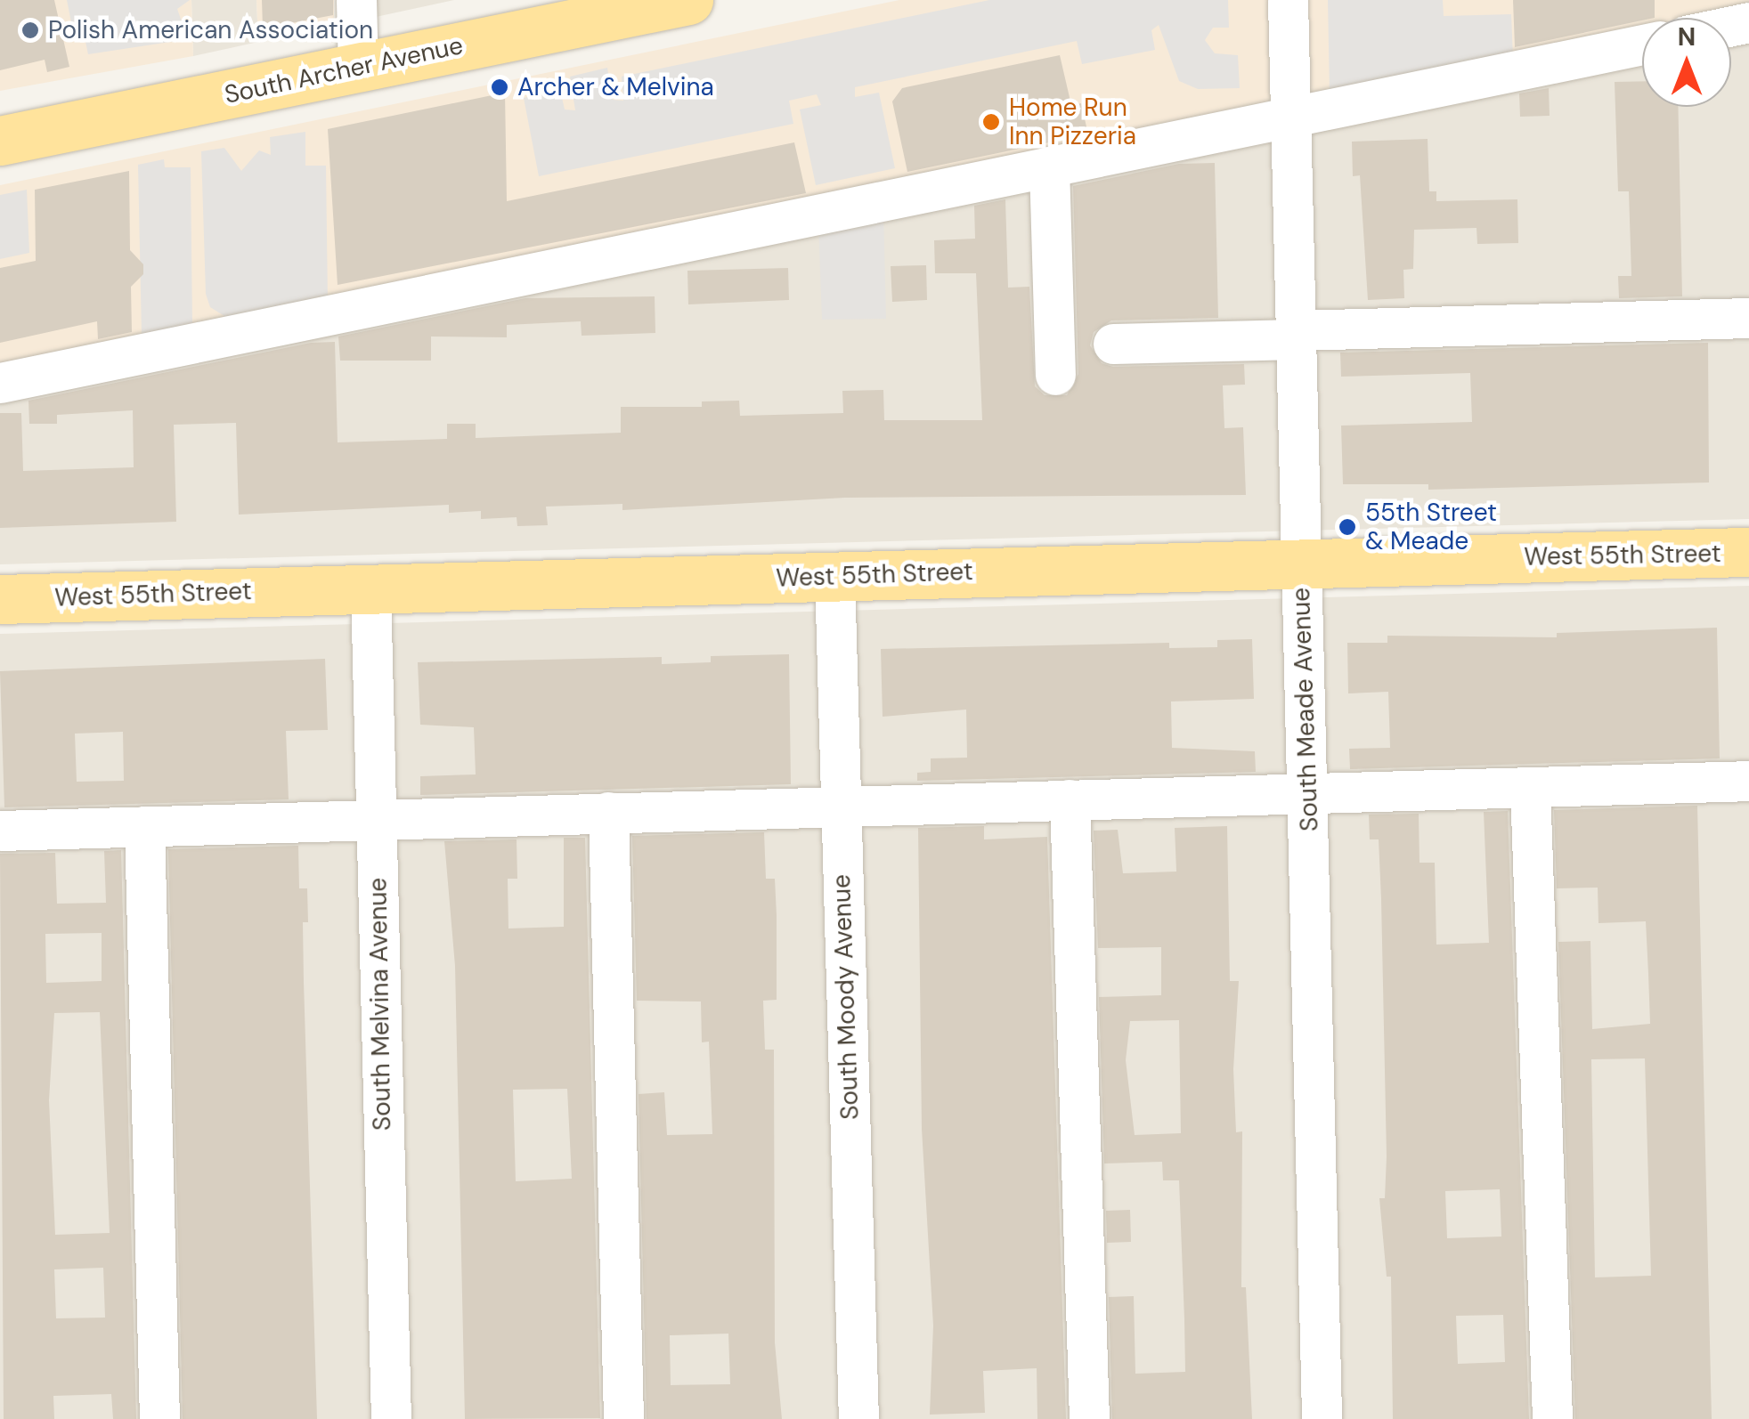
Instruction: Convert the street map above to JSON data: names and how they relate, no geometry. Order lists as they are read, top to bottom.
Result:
{
  "streets": {
    "main road": ["South Archer Avenue", "West 55th Street"],
    "street": ["South Meade Avenue", "South Moody Avenue", "South Melvina Avenue"]
  },
  "crossings": [
    ["West 55th Street", "South Meade Avenue"],
    ["West 55th Street", "South Moody Avenue"],
    ["West 55th Street", "South Melvina Avenue"]
  ],
  "places": [
    "Polish American Association",
    "Archer & Melvina",
    "Home Run Inn Pizzeria",
    "55th Street & Meade"
  ],
  "north": "top"
}
